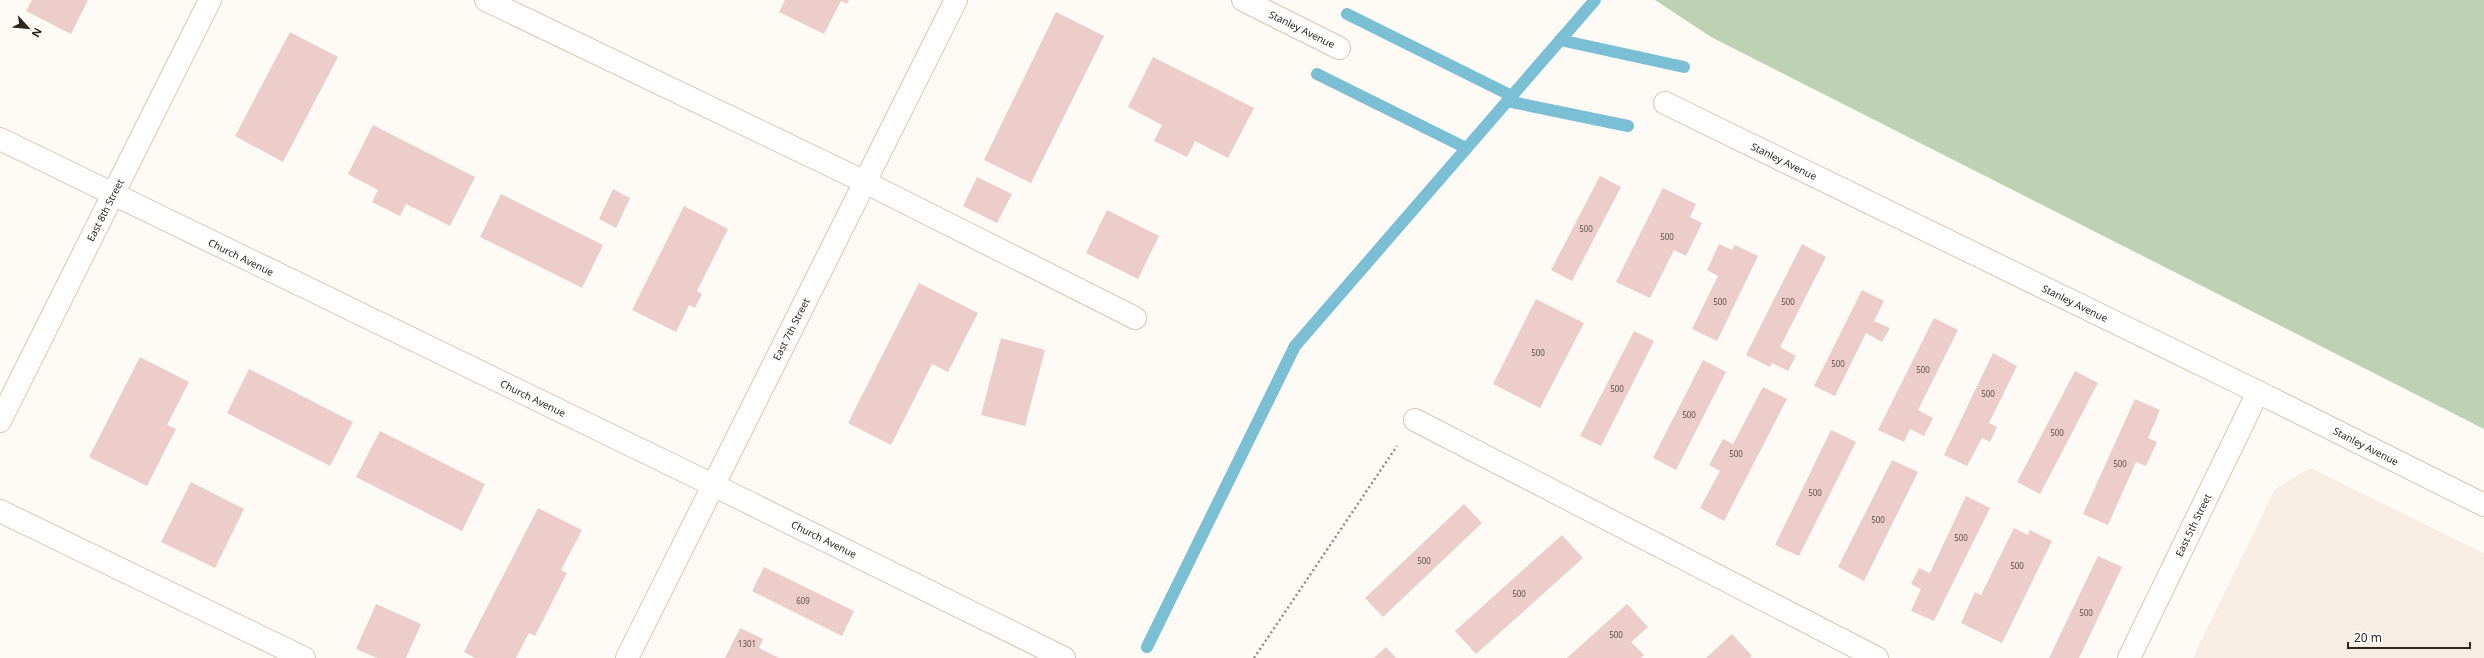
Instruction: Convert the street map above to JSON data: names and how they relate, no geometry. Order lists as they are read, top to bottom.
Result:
{
  "streets": {
    "street": [
      "Stanley Avenue",
      "East 8th Street",
      "Church Avenue",
      "East 7th Street",
      "East 5th Street"
    ]
  },
  "crossings": [
    ["Stanley Avenue", "East 5th Street"],
    ["East 8th Street", "Church Avenue"],
    ["Church Avenue", "East 7th Street"]
  ],
  "house_numbers": [
    "500",
    "500",
    "500",
    "500",
    "500",
    "500",
    "500",
    "500",
    "500",
    "500",
    "500",
    "500",
    "500",
    "500",
    "500",
    "500",
    "500",
    "500",
    "500",
    "609",
    "500",
    "500",
    "1301"
  ],
  "scale_bar": "20 m",
  "north": "bottom right"
}
